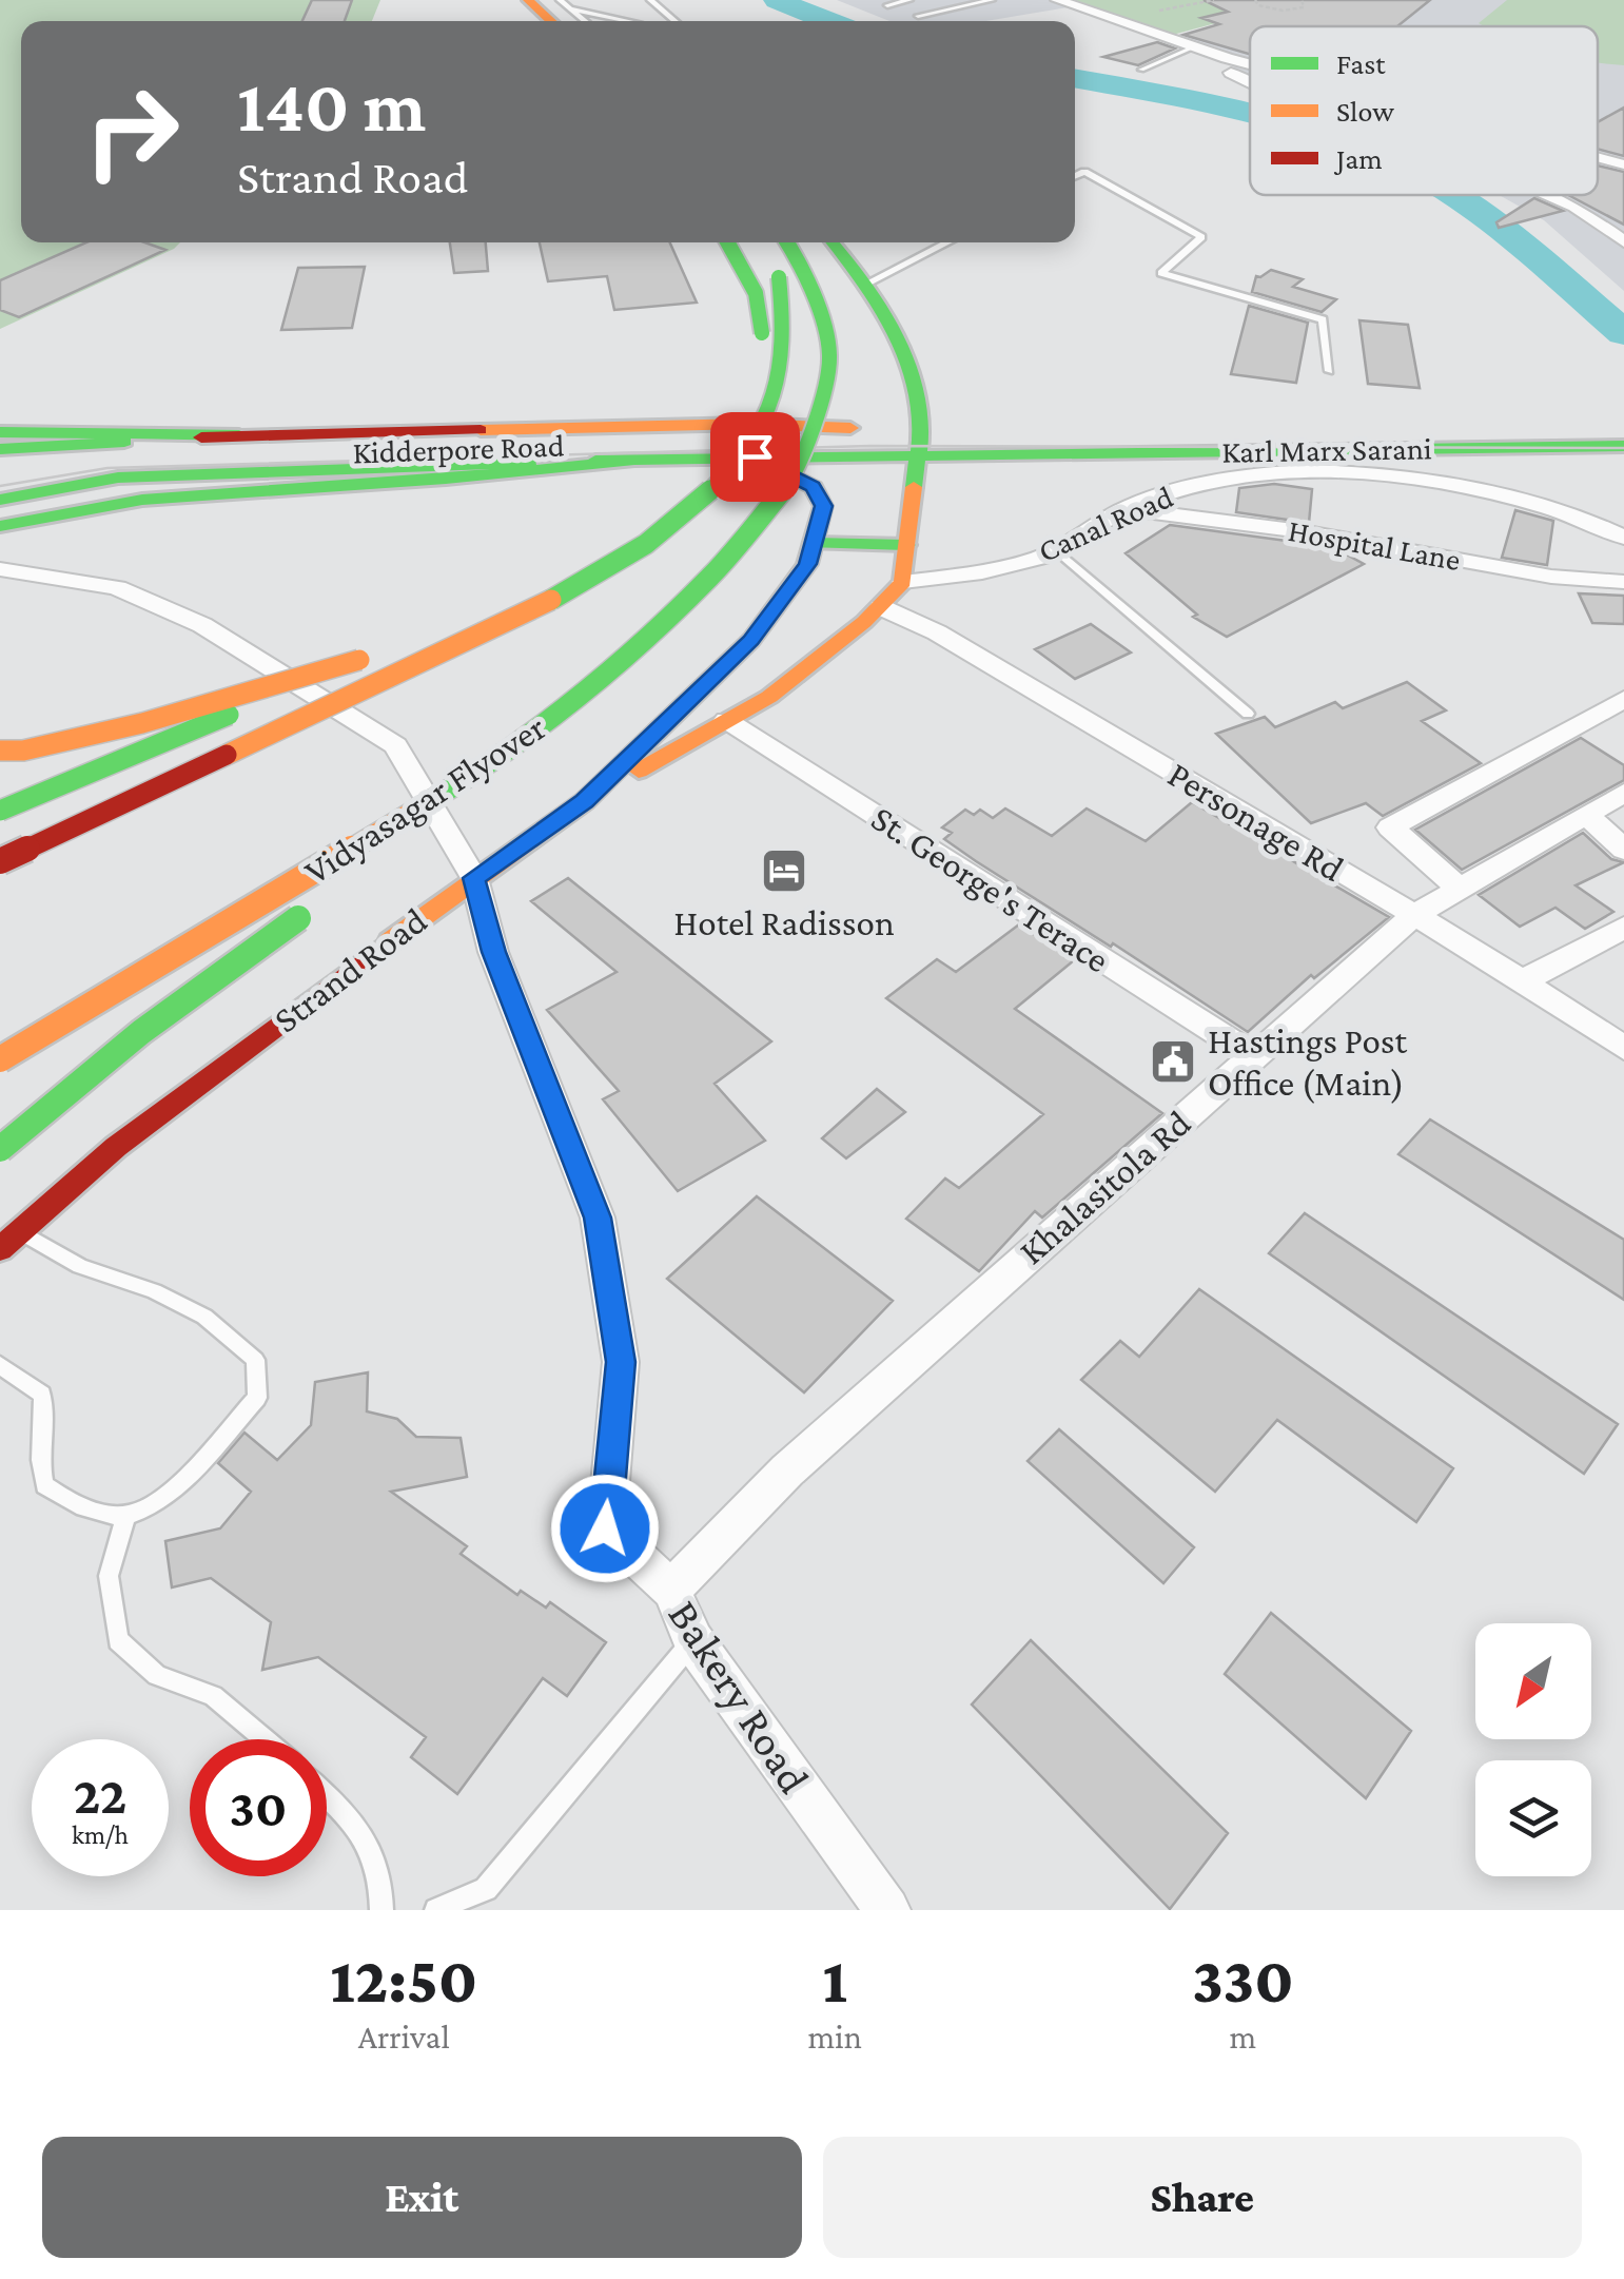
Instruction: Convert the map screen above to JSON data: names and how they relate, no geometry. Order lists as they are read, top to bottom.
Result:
{
  "streets": {
    "main road": [
      "Kidderpore Road",
      "Karl Marx Sarani",
      "Vidyasagar Flyover",
      "Strand Road"
    ],
    "street": [
      "Canal Road",
      "Hospital Lane",
      "Personage Rd",
      "St. George's Terace",
      "Khalasitola Rd",
      "Bakery Road"
    ]
  },
  "crossings": [
    ["Kidderpore Road", "Karl Marx Sarani"],
    ["Kidderpore Road", "Strand Road"],
    ["Canal Road", "Hospital Lane"],
    ["Personage Rd", "Khalasitola Rd"],
    ["St. George's Terace", "Khalasitola Rd"],
    ["Strand Road", "Bakery Road"],
    ["Khalasitola Rd", "Bakery Road"]
  ],
  "places": {
    "hotel": ["Hotel Radisson"],
    "public building": ["Hastings Post Office (Main)"]
  },
  "legend": ["Fast", "Slow", "Jam"],
  "north": "bottom left",
  "page": {
    "turn": ["140 m", "Strand Road"],
    "speed": "22 km/h",
    "limit": "30",
    "eta": [
      "12:50",
      "Arrival",
      "1",
      "min",
      "330",
      "m"
    ],
    "buttons": ["Exit", "Share"]
  }
}
